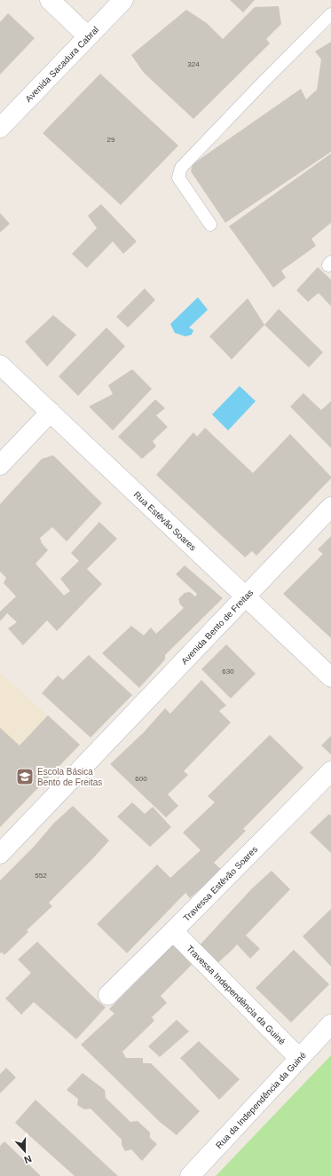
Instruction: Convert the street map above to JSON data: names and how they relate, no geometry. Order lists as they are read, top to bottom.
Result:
{
  "streets": {
    "street": [
      "Avenida Sacadura Cabral",
      "Rua Estêvão Soares",
      "Avenida Bento de Freitas",
      "Travessa Estêvão Soares",
      "Travessa Independência da Guiné",
      "Rua da Independência da Guiné"
    ]
  },
  "crossings": [
    ["Rua Estêvão Soares", "Avenida Bento de Freitas"],
    ["Travessa Estêvão Soares", "Travessa Independência da Guiné"],
    ["Travessa Independência da Guiné", "Rua da Independência da Guiné"]
  ],
  "places": {
    "school or university": ["Escola Básica Bento de Freitas"]
  },
  "house_numbers": [
    "324",
    "29",
    "630",
    "600",
    "552"
  ],
  "north": "bottom"
}
